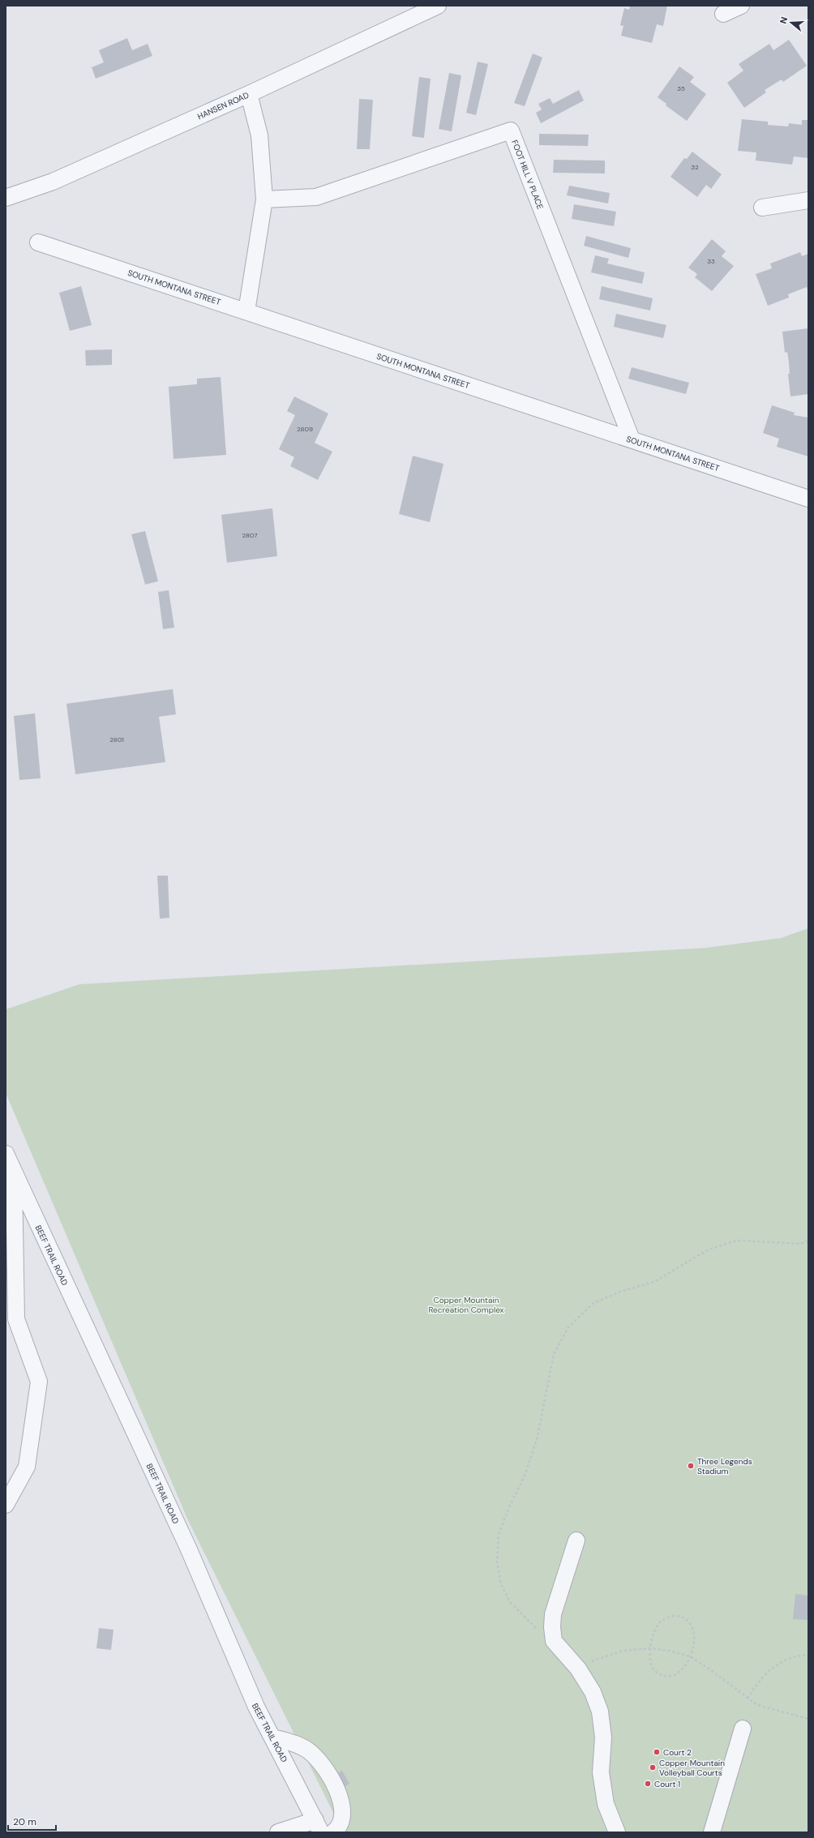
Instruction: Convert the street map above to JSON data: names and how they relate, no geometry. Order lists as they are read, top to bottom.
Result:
{
  "streets": {
    "street": [
      "HANSEN ROAD",
      "FOOT HILL V PLACE",
      "SOUTH MONTANA STREET",
      "BEEF TRAIL ROAD"
    ]
  },
  "crossings": [
    ["FOOT HILL V PLACE", "SOUTH MONTANA STREET"]
  ],
  "parks": ["Copper Mountain Recreation Complex"],
  "places": [
    "Three Legends Stadium",
    "Court 2",
    "Copper Mountain Volleyball Courts",
    "Court 1"
  ],
  "house_numbers": [
    "35",
    "32",
    "33",
    "2809",
    "2807",
    "2801"
  ],
  "scale_bar": "20 m",
  "north": "left"
}
